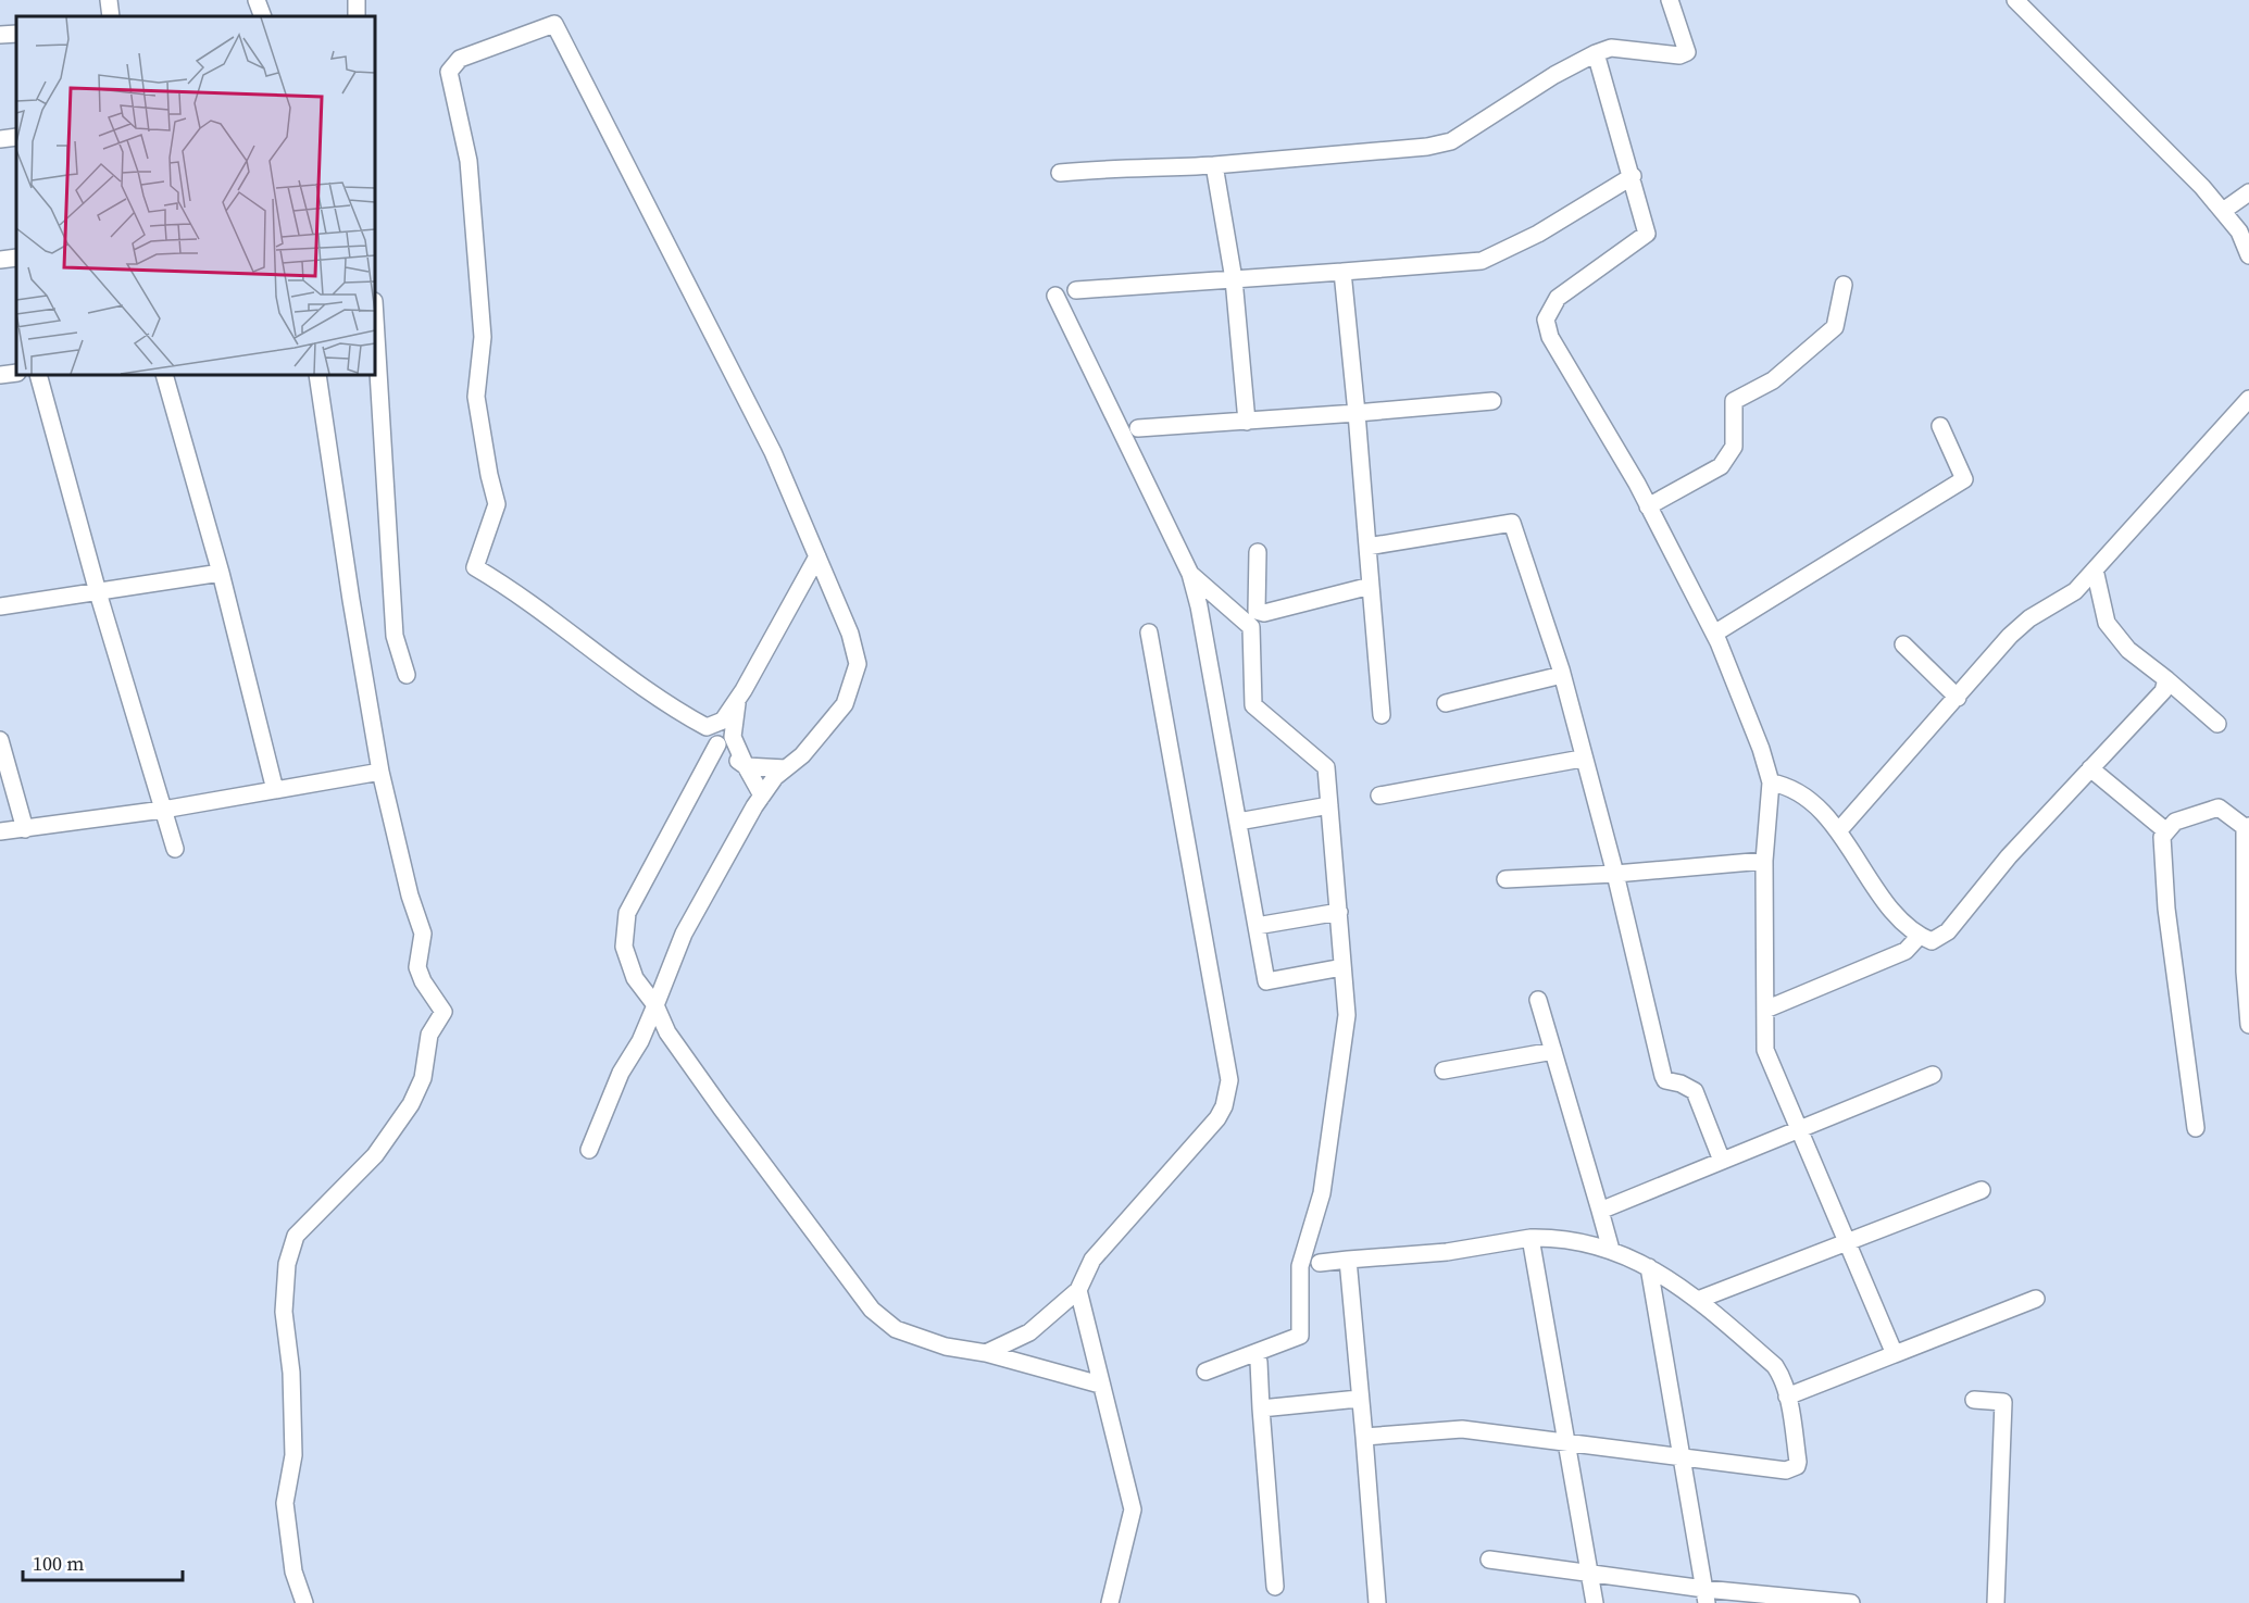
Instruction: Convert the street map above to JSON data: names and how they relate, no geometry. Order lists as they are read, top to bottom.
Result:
{
  "scale_bar": "100 m"
}
